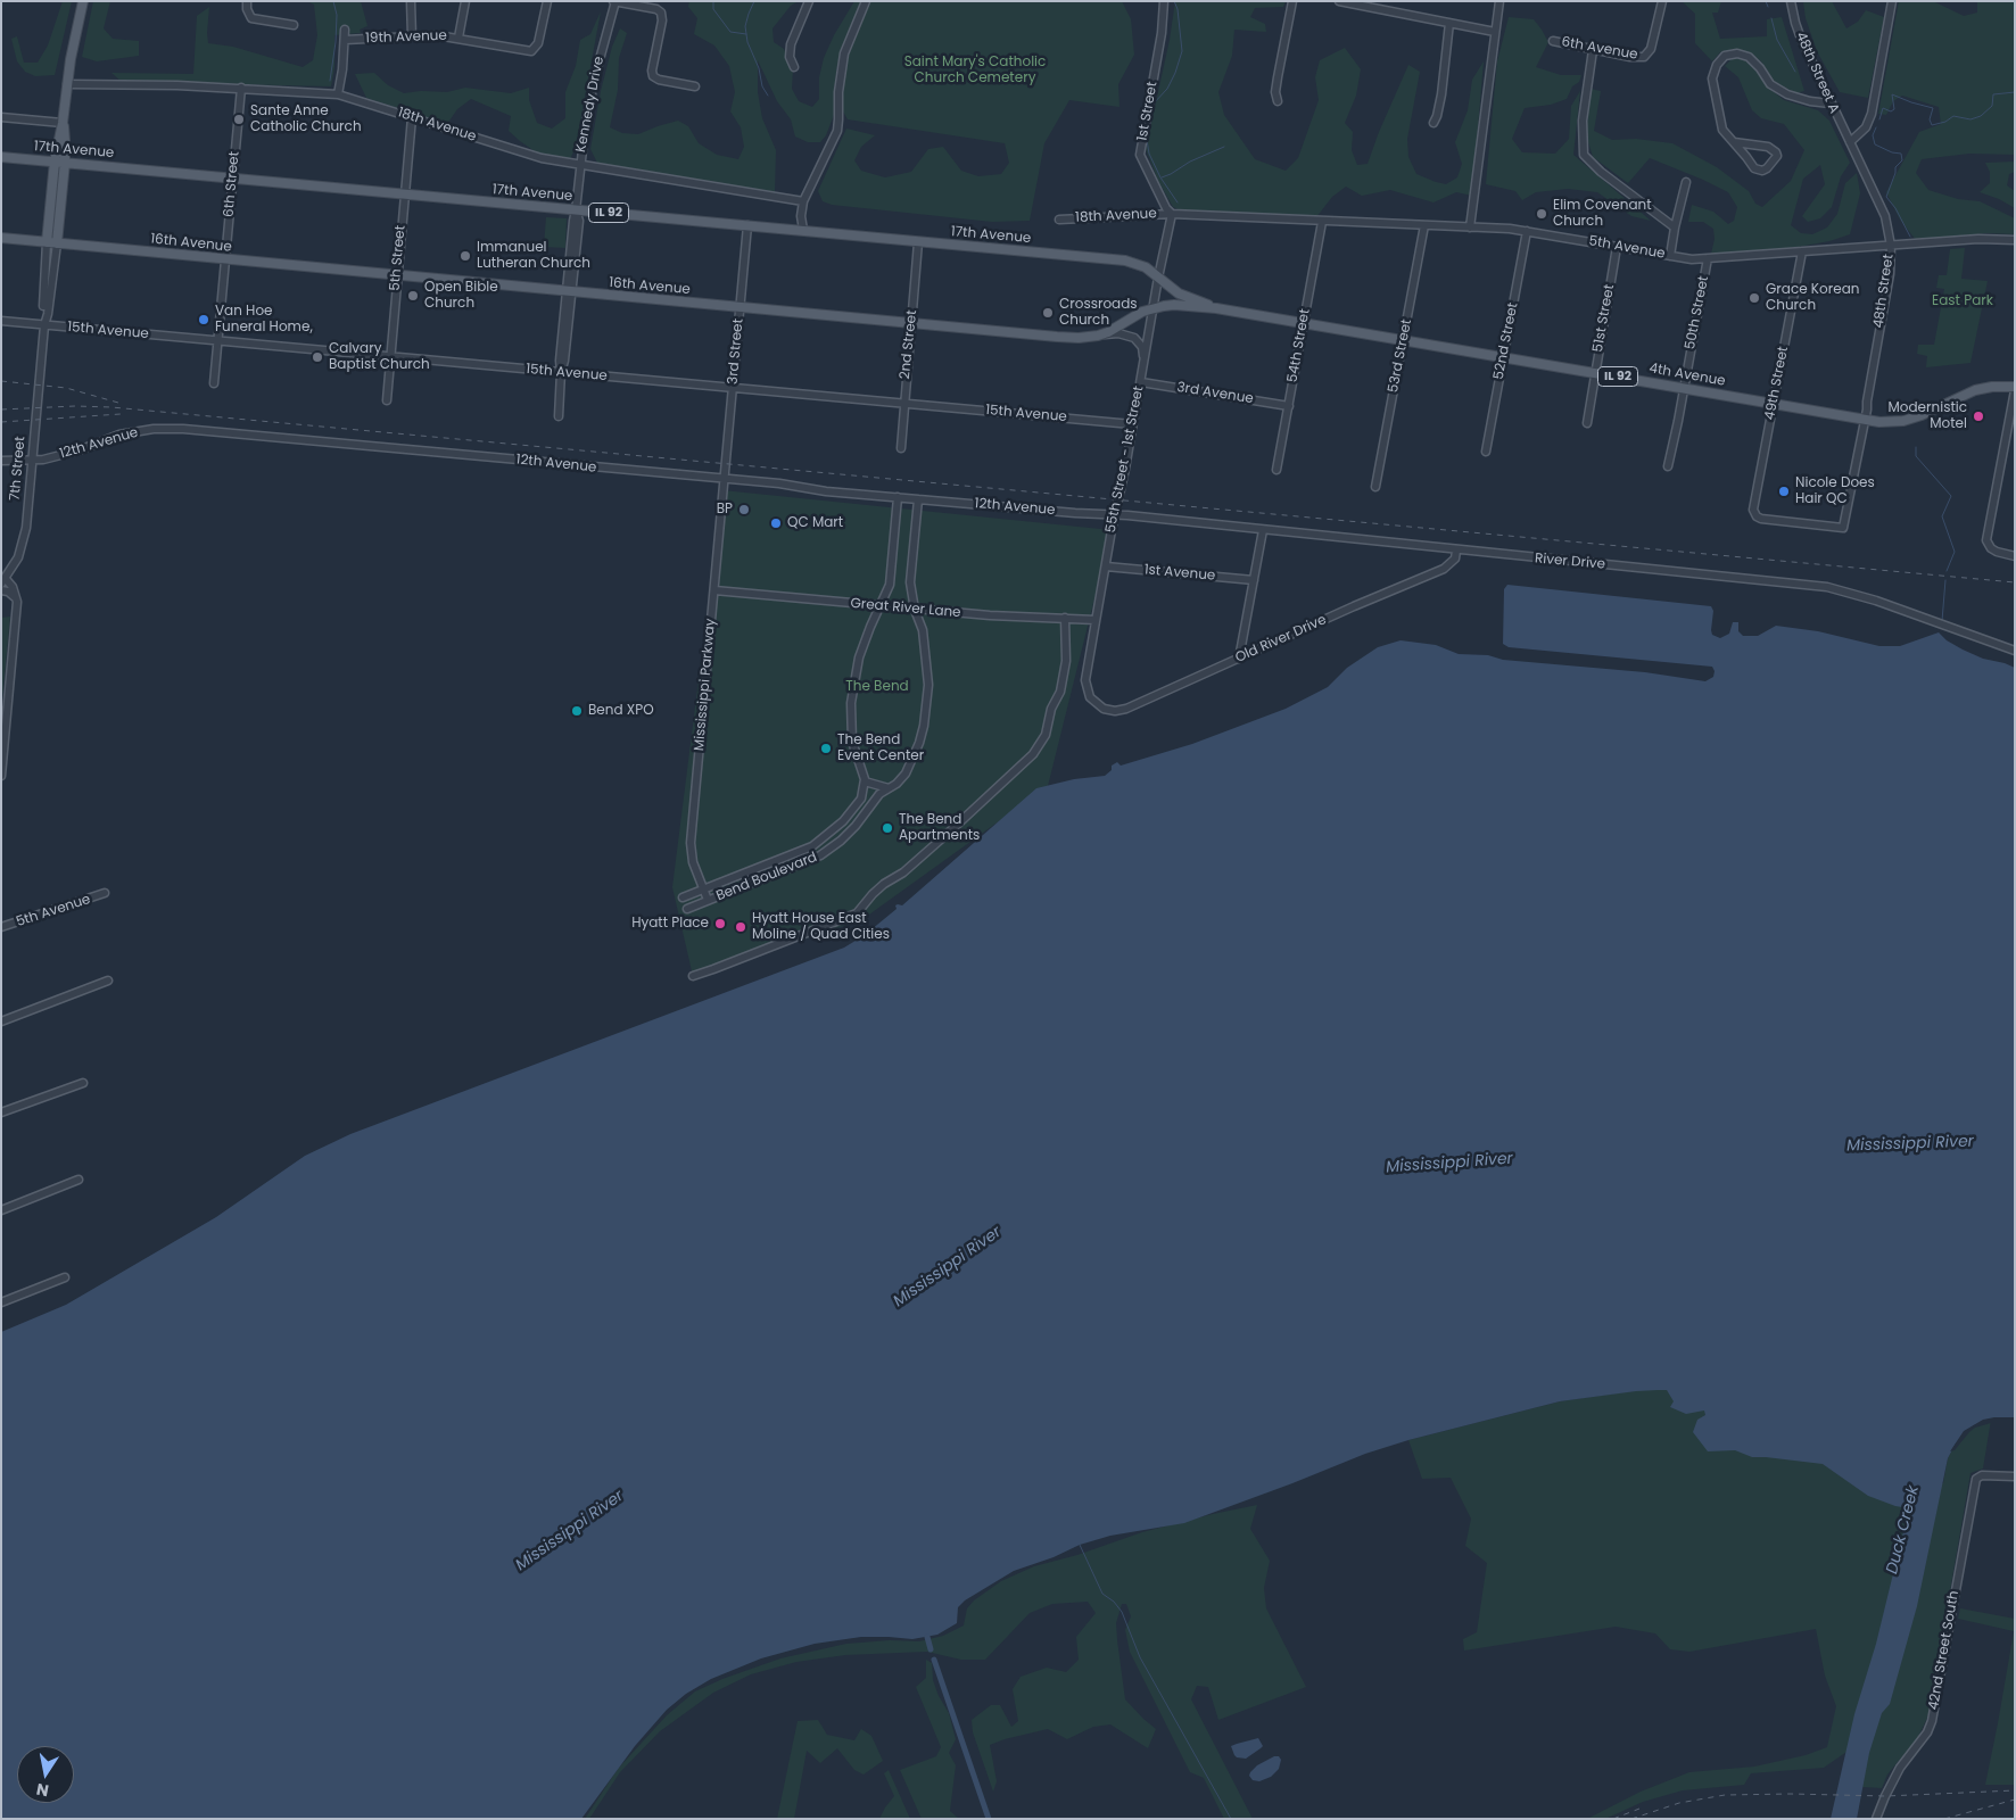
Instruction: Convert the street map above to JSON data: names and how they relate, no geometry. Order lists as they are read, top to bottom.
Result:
{
  "streets": {
    "main road": [
      "17th Avenue",
      "IL 92",
      "16th Avenue",
      "4th Avenue",
      "7th Street"
    ],
    "street": [
      "19th Avenue",
      "6th Avenue",
      "48th Street A",
      "Kennedy Drive",
      "1st Street",
      "18th Avenue",
      "6th Street",
      "5th Avenue",
      "5th Street",
      "48th Street",
      "50th Street",
      "51st Street",
      "15th Avenue",
      "52nd Street",
      "2nd Street",
      "54th Street",
      "3rd Street",
      "53rd Street",
      "49th Street",
      "3rd Avenue",
      "12th Avenue",
      "55th Street - 1st Street",
      "River Drive",
      "1st Avenue",
      "Great River Lane",
      "Old River Drive",
      "Mississippi Parkway",
      "Bend Boulevard",
      "42nd Street South"
    ]
  },
  "crossings": [
    ["48th Street A", "48th Street"],
    ["Kennedy Drive", "18th Avenue"],
    ["Kennedy Drive", "17th Avenue"],
    ["Kennedy Drive", "16th Avenue"],
    ["Kennedy Drive", "15th Avenue"],
    ["1st Street", "18th Avenue"],
    ["1st Street", "5th Avenue"],
    ["1st Street", "55th Street - 1st Street"],
    ["18th Avenue", "6th Street"],
    ["18th Avenue", "5th Avenue"],
    ["18th Avenue", "5th Street"],
    ["18th Avenue", "55th Street - 1st Street"],
    ["18th Avenue", "7th Street"],
    ["17th Avenue", "6th Street"],
    ["17th Avenue", "5th Street"],
    ["17th Avenue", "2nd Street"],
    ["17th Avenue", "3rd Street"],
    ["17th Avenue", "4th Avenue"],
    ["17th Avenue", "55th Street - 1st Street"],
    ["17th Avenue", "7th Street"],
    ["6th Street", "16th Avenue"],
    ["6th Street", "15th Avenue"],
    ["16th Avenue", "5th Street"],
    ["16th Avenue", "2nd Street"],
    ["16th Avenue", "3rd Street"],
    ["16th Avenue", "4th Avenue"],
    ["16th Avenue", "55th Street - 1st Street"],
    ["16th Avenue", "7th Street"],
    ["5th Avenue", "48th Street"],
    ["5th Avenue", "50th Street"],
    ["5th Avenue", "51st Street"],
    ["5th Avenue", "52nd Street"],
    ["5th Avenue", "54th Street"],
    ["5th Avenue", "53rd Street"],
    ["5th Avenue", "49th Street"],
    ["5th Avenue", "55th Street - 1st Street"],
    ["5th Street", "15th Avenue"],
    ["48th Street", "4th Avenue"],
    ["48th Street", "49th Street"],
    ["50th Street", "4th Avenue"],
    ["51st Street", "4th Avenue"],
    ["15th Avenue", "2nd Street"],
    ["15th Avenue", "3rd Street"],
    ["15th Avenue", "55th Street - 1st Street"],
    ["15th Avenue", "7th Street"],
    ["52nd Street", "4th Avenue"],
    ["54th Street", "4th Avenue"],
    ["54th Street", "3rd Avenue"],
    ["3rd Street", "12th Avenue"],
    ["3rd Street", "Mississippi Parkway"],
    ["53rd Street", "4th Avenue"],
    ["4th Avenue", "49th Street"],
    ["4th Avenue", "55th Street - 1st Street"],
    ["3rd Avenue", "55th Street - 1st Street"],
    ["12th Avenue", "55th Street - 1st Street"],
    ["12th Avenue", "7th Street"],
    ["12th Avenue", "River Drive"],
    ["12th Avenue", "Mississippi Parkway"],
    ["12th Avenue", "Bend Boulevard"],
    ["55th Street - 1st Street", "River Drive"],
    ["55th Street - 1st Street", "1st Avenue"],
    ["55th Street - 1st Street", "Great River Lane"],
    ["55th Street - 1st Street", "Old River Drive"],
    ["River Drive", "Old River Drive"],
    ["Great River Lane", "Mississippi Parkway"],
    ["Great River Lane", "Bend Boulevard"],
    ["Mississippi Parkway", "Bend Boulevard"]
  ],
  "water": ["Mississippi River", "Duck Creek"],
  "parks": ["Saint Mary's Catholic Church Cemetery", "East Park", "The Bend"],
  "places": [
    "Sante Anne Catholic Church",
    "Elim Covenant Church",
    "Immanuel Lutheran Church",
    "Open Bible Church",
    "Grace Korean Church",
    "Crossroads Church",
    "Van Hoe Funeral Home,",
    "Calvary Baptist Church",
    "Modernistic Motel",
    "Nicole Does Hair QC",
    "BP",
    "QC Mart",
    "Bend XPO",
    "The Bend Event Center",
    "The Bend Apartments",
    "Hyatt Place",
    "Hyatt House East Moline / Quad Cities"
  ],
  "north": "bottom"
}
